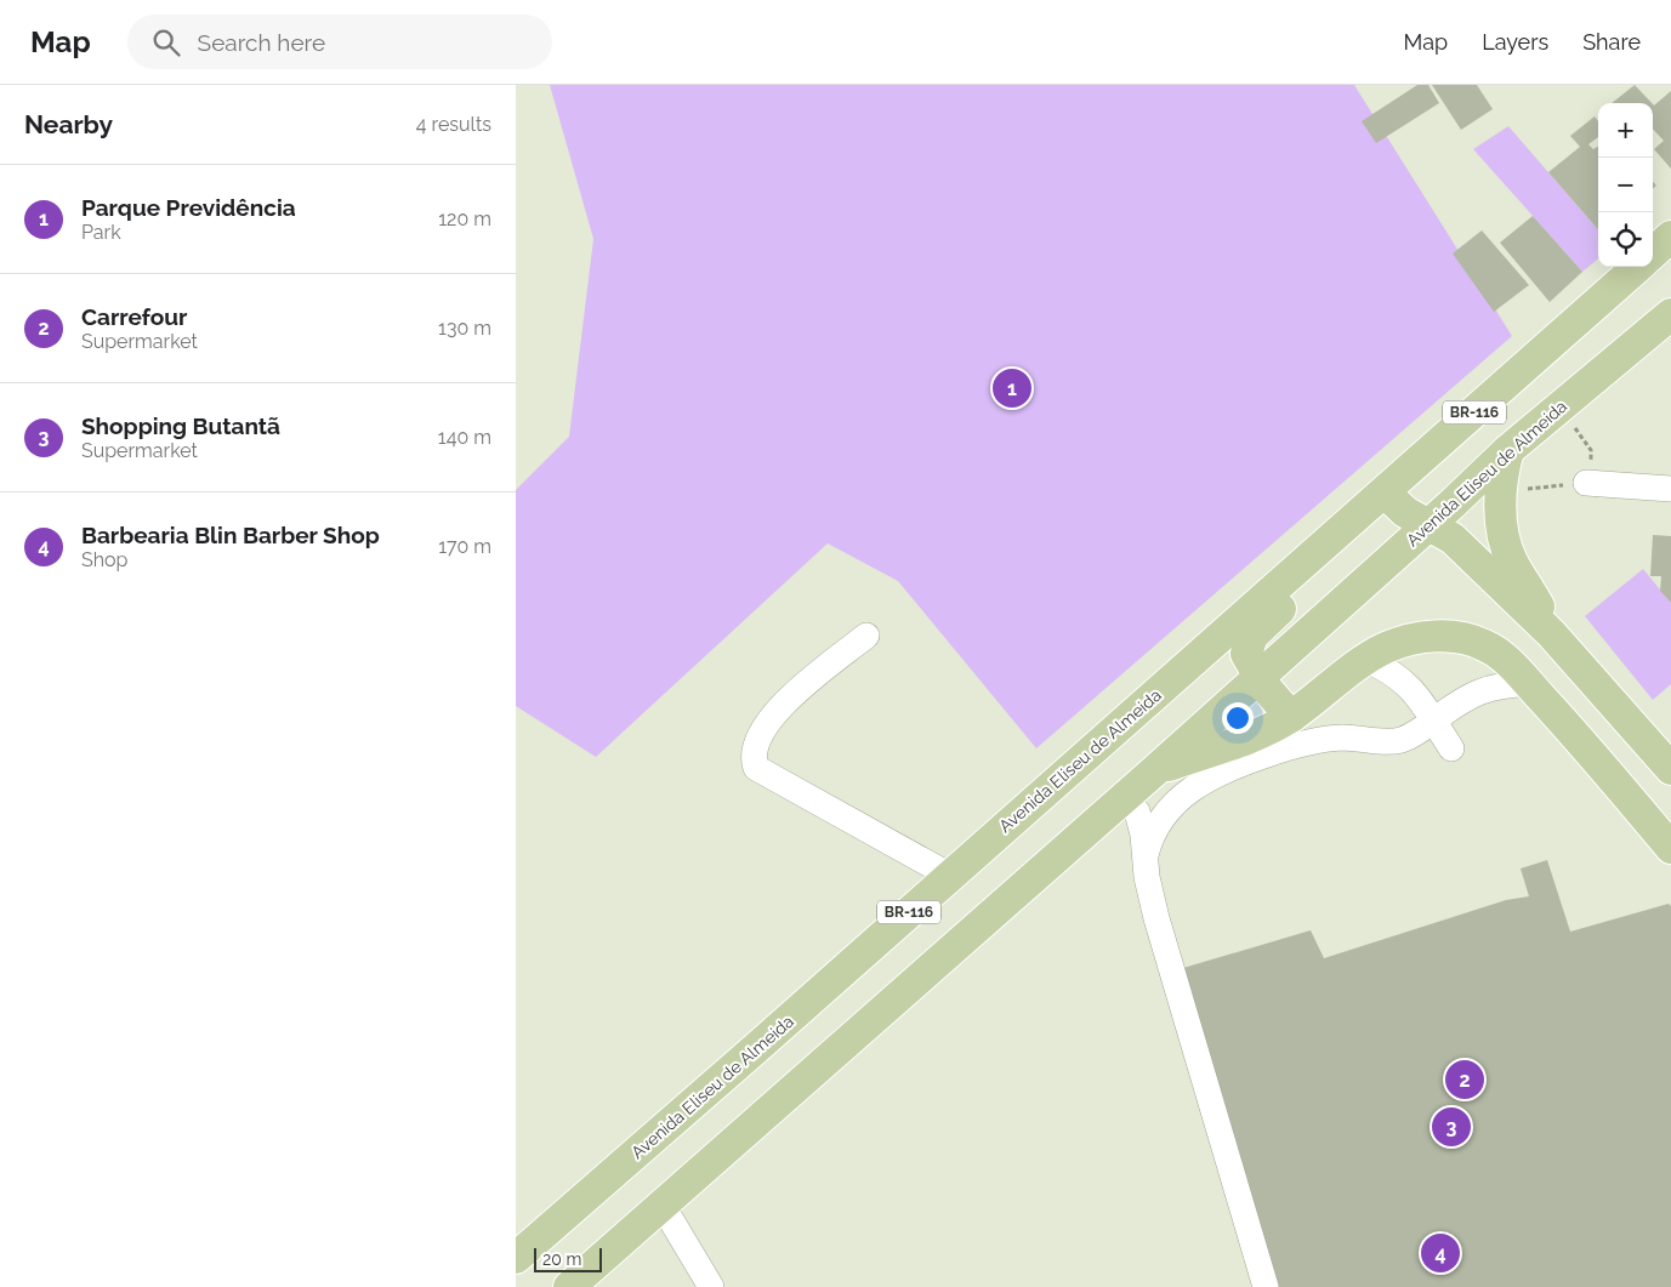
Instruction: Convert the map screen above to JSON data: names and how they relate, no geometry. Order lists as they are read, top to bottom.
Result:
{
  "streets": {
    "main road": ["BR-116", "Avenida Eliseu de Almeida"]
  },
  "scale_bar": "20 m",
  "page": {
    "header": "Map",
    "search": "Search here",
    "nav": ["Map", "Layers", "Share"],
    "heading": ["Nearby", "4 results"],
    "map_buttons": ["+", "−"],
    "list": [
      {
        "mark": "1",
        "name": "Parque Previdência",
        "note": "Park",
        "value": "120 m"
      },
      {
        "mark": "2",
        "name": "Carrefour",
        "note": "Supermarket",
        "value": "130 m"
      },
      {
        "mark": "3",
        "name": "Shopping Butantã",
        "note": "Supermarket",
        "value": "140 m"
      },
      {
        "mark": "4",
        "name": "Barbearia Blin Barber Shop",
        "note": "Shop",
        "value": "170 m"
      }
    ],
    "pins": [
      "1",
      "2",
      "3",
      "4"
    ],
    "scale": "20 m"
  }
}
